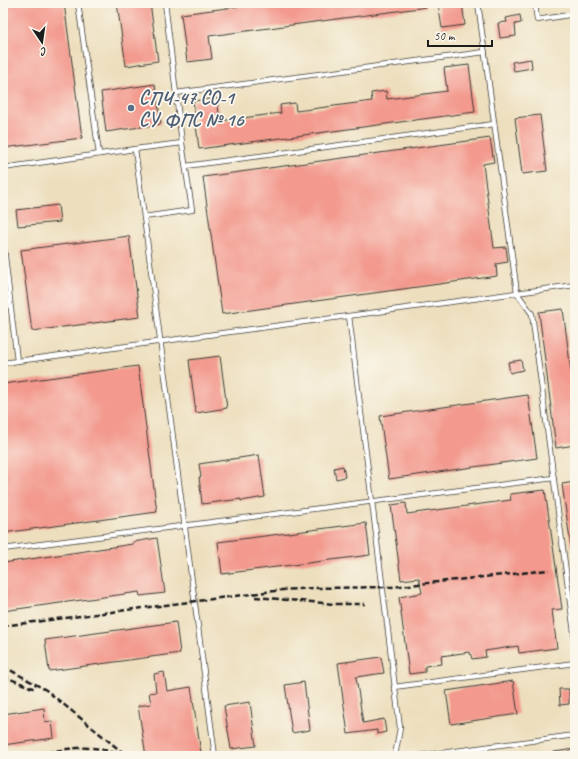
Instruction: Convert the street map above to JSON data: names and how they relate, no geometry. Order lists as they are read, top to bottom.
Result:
{
  "places": ["СПЧ-47 СО-1 СУ ФПС № 16"],
  "scale_bar": "50 m",
  "north": "bottom"
}
